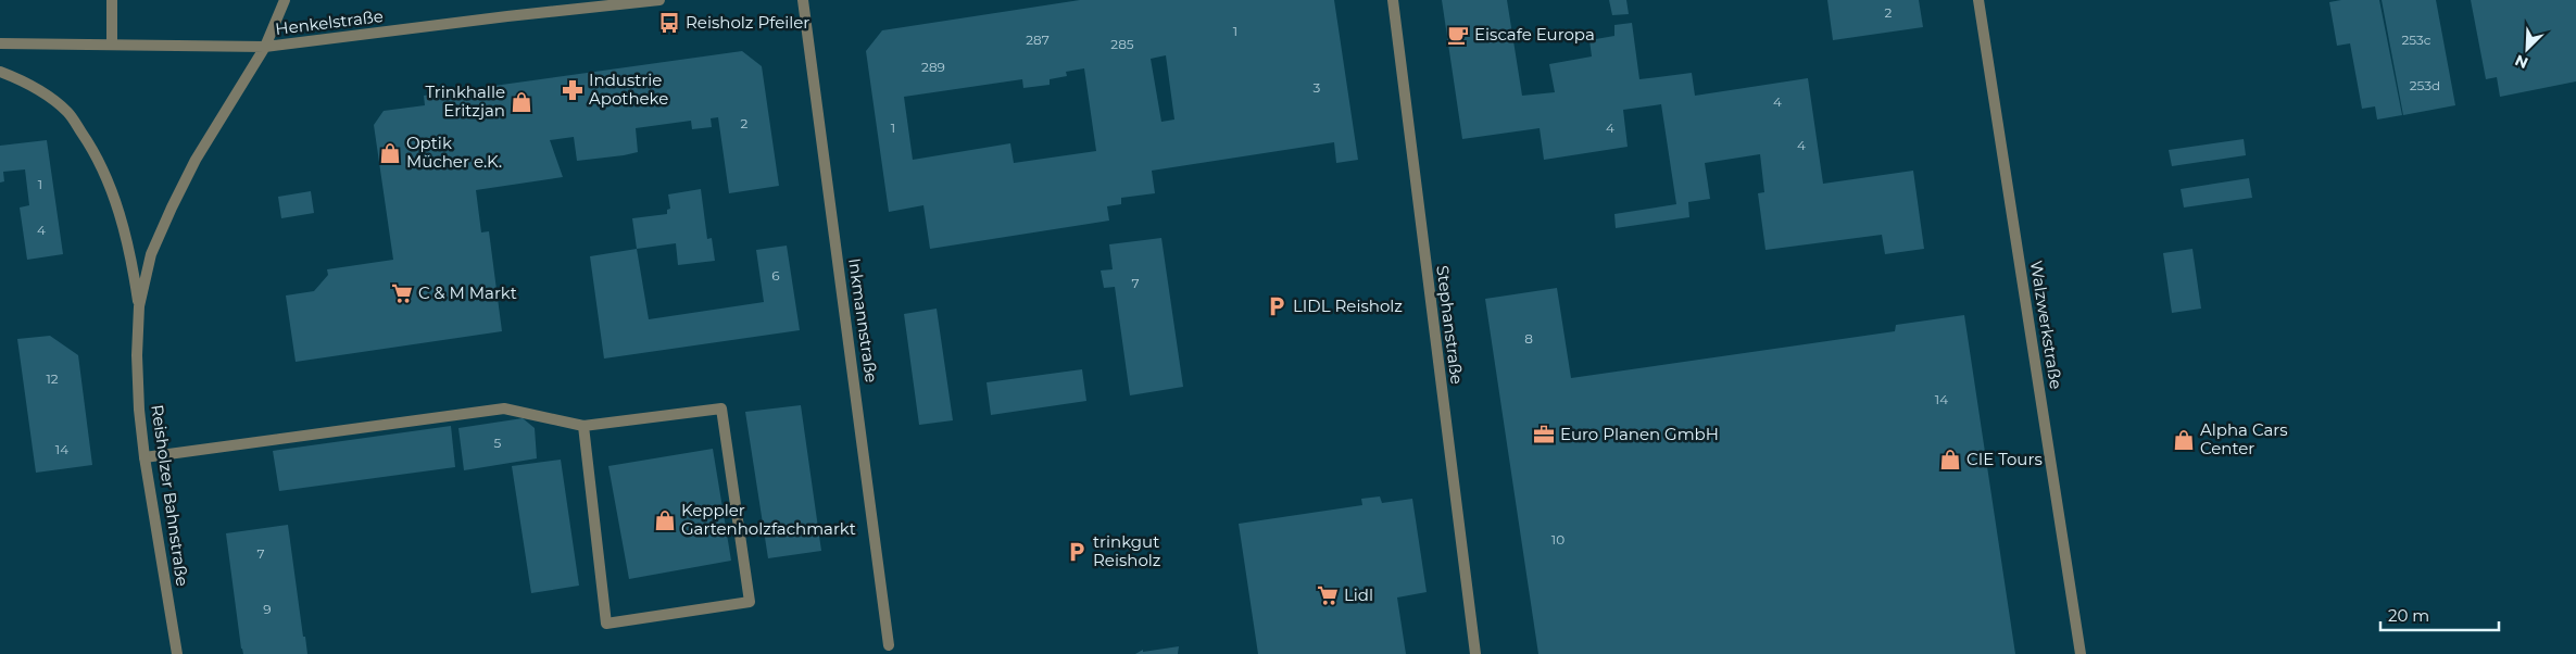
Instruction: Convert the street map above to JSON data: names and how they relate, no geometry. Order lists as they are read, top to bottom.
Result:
{
  "streets": {
    "street": [
      "Henkelstraße",
      "Inkmannstraße",
      "Stephanstraße",
      "Walzwerkstraße",
      "Reisholzer Bahnstraße"
    ]
  },
  "crossings": [
    ["Henkelstraße", "Reisholzer Bahnstraße"]
  ],
  "places": {
    "bus stop": ["Reisholz Pfeiler"],
    "cafe": ["Eiscafe Europa"],
    "pharmacy": ["Industrie Apotheke"],
    "shop": [
      "Trinkhalle Eritzjan",
      "Optik Mücher e.K.",
      "Alpha Cars Center",
      "CIE Tours",
      "Keppler Gartenholzfachmarkt"
    ],
    "supermarket": ["C & M Markt", "Lidl"],
    "parking": ["LIDL Reisholz", "trinkgut Reisholz"],
    "office": ["Euro Planen GmbH"]
  },
  "house_numbers": [
    "2",
    "1",
    "287",
    "253c",
    "285",
    "289",
    "253d",
    "3",
    "4",
    "2",
    "1",
    "4",
    "4",
    "1",
    "4",
    "6",
    "7",
    "8",
    "12",
    "14",
    "5",
    "14",
    "10",
    "7",
    "9"
  ],
  "scale_bar": "20 m",
  "north": "bottom left"
}
